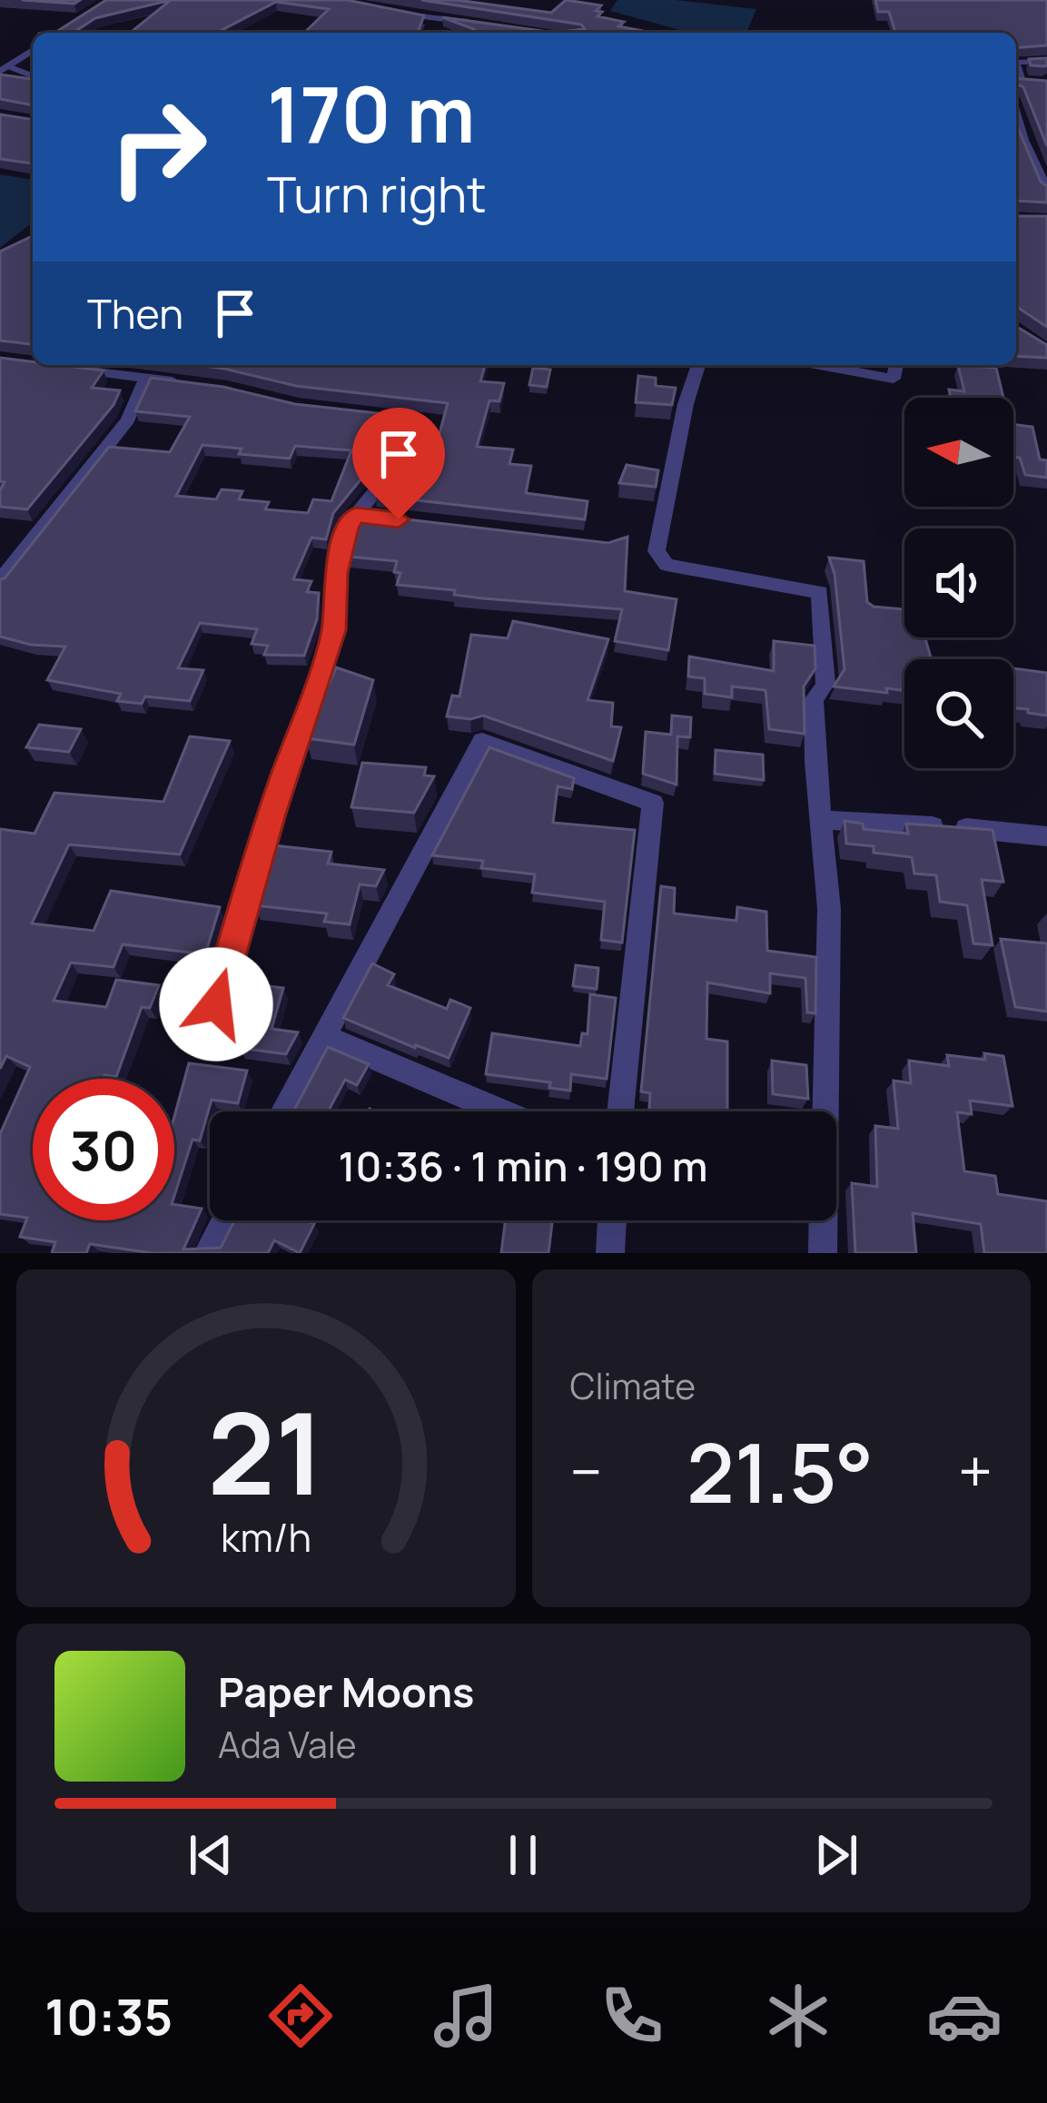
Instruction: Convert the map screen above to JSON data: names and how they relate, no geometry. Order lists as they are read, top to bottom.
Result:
{
  "north": "left",
  "page": {
    "turn": ["170 m", "Turn right"],
    "then": "Then",
    "limit": "30",
    "trip": "10:36 · 1 min · 190 m",
    "tile": "Climate",
    "heat": ["−", "21.5°", "+"],
    "song": ["Paper Moons", "Ada Vale"],
    "tabs": "10:35",
    "gauge": ["21", "km/h"]
  }
}
